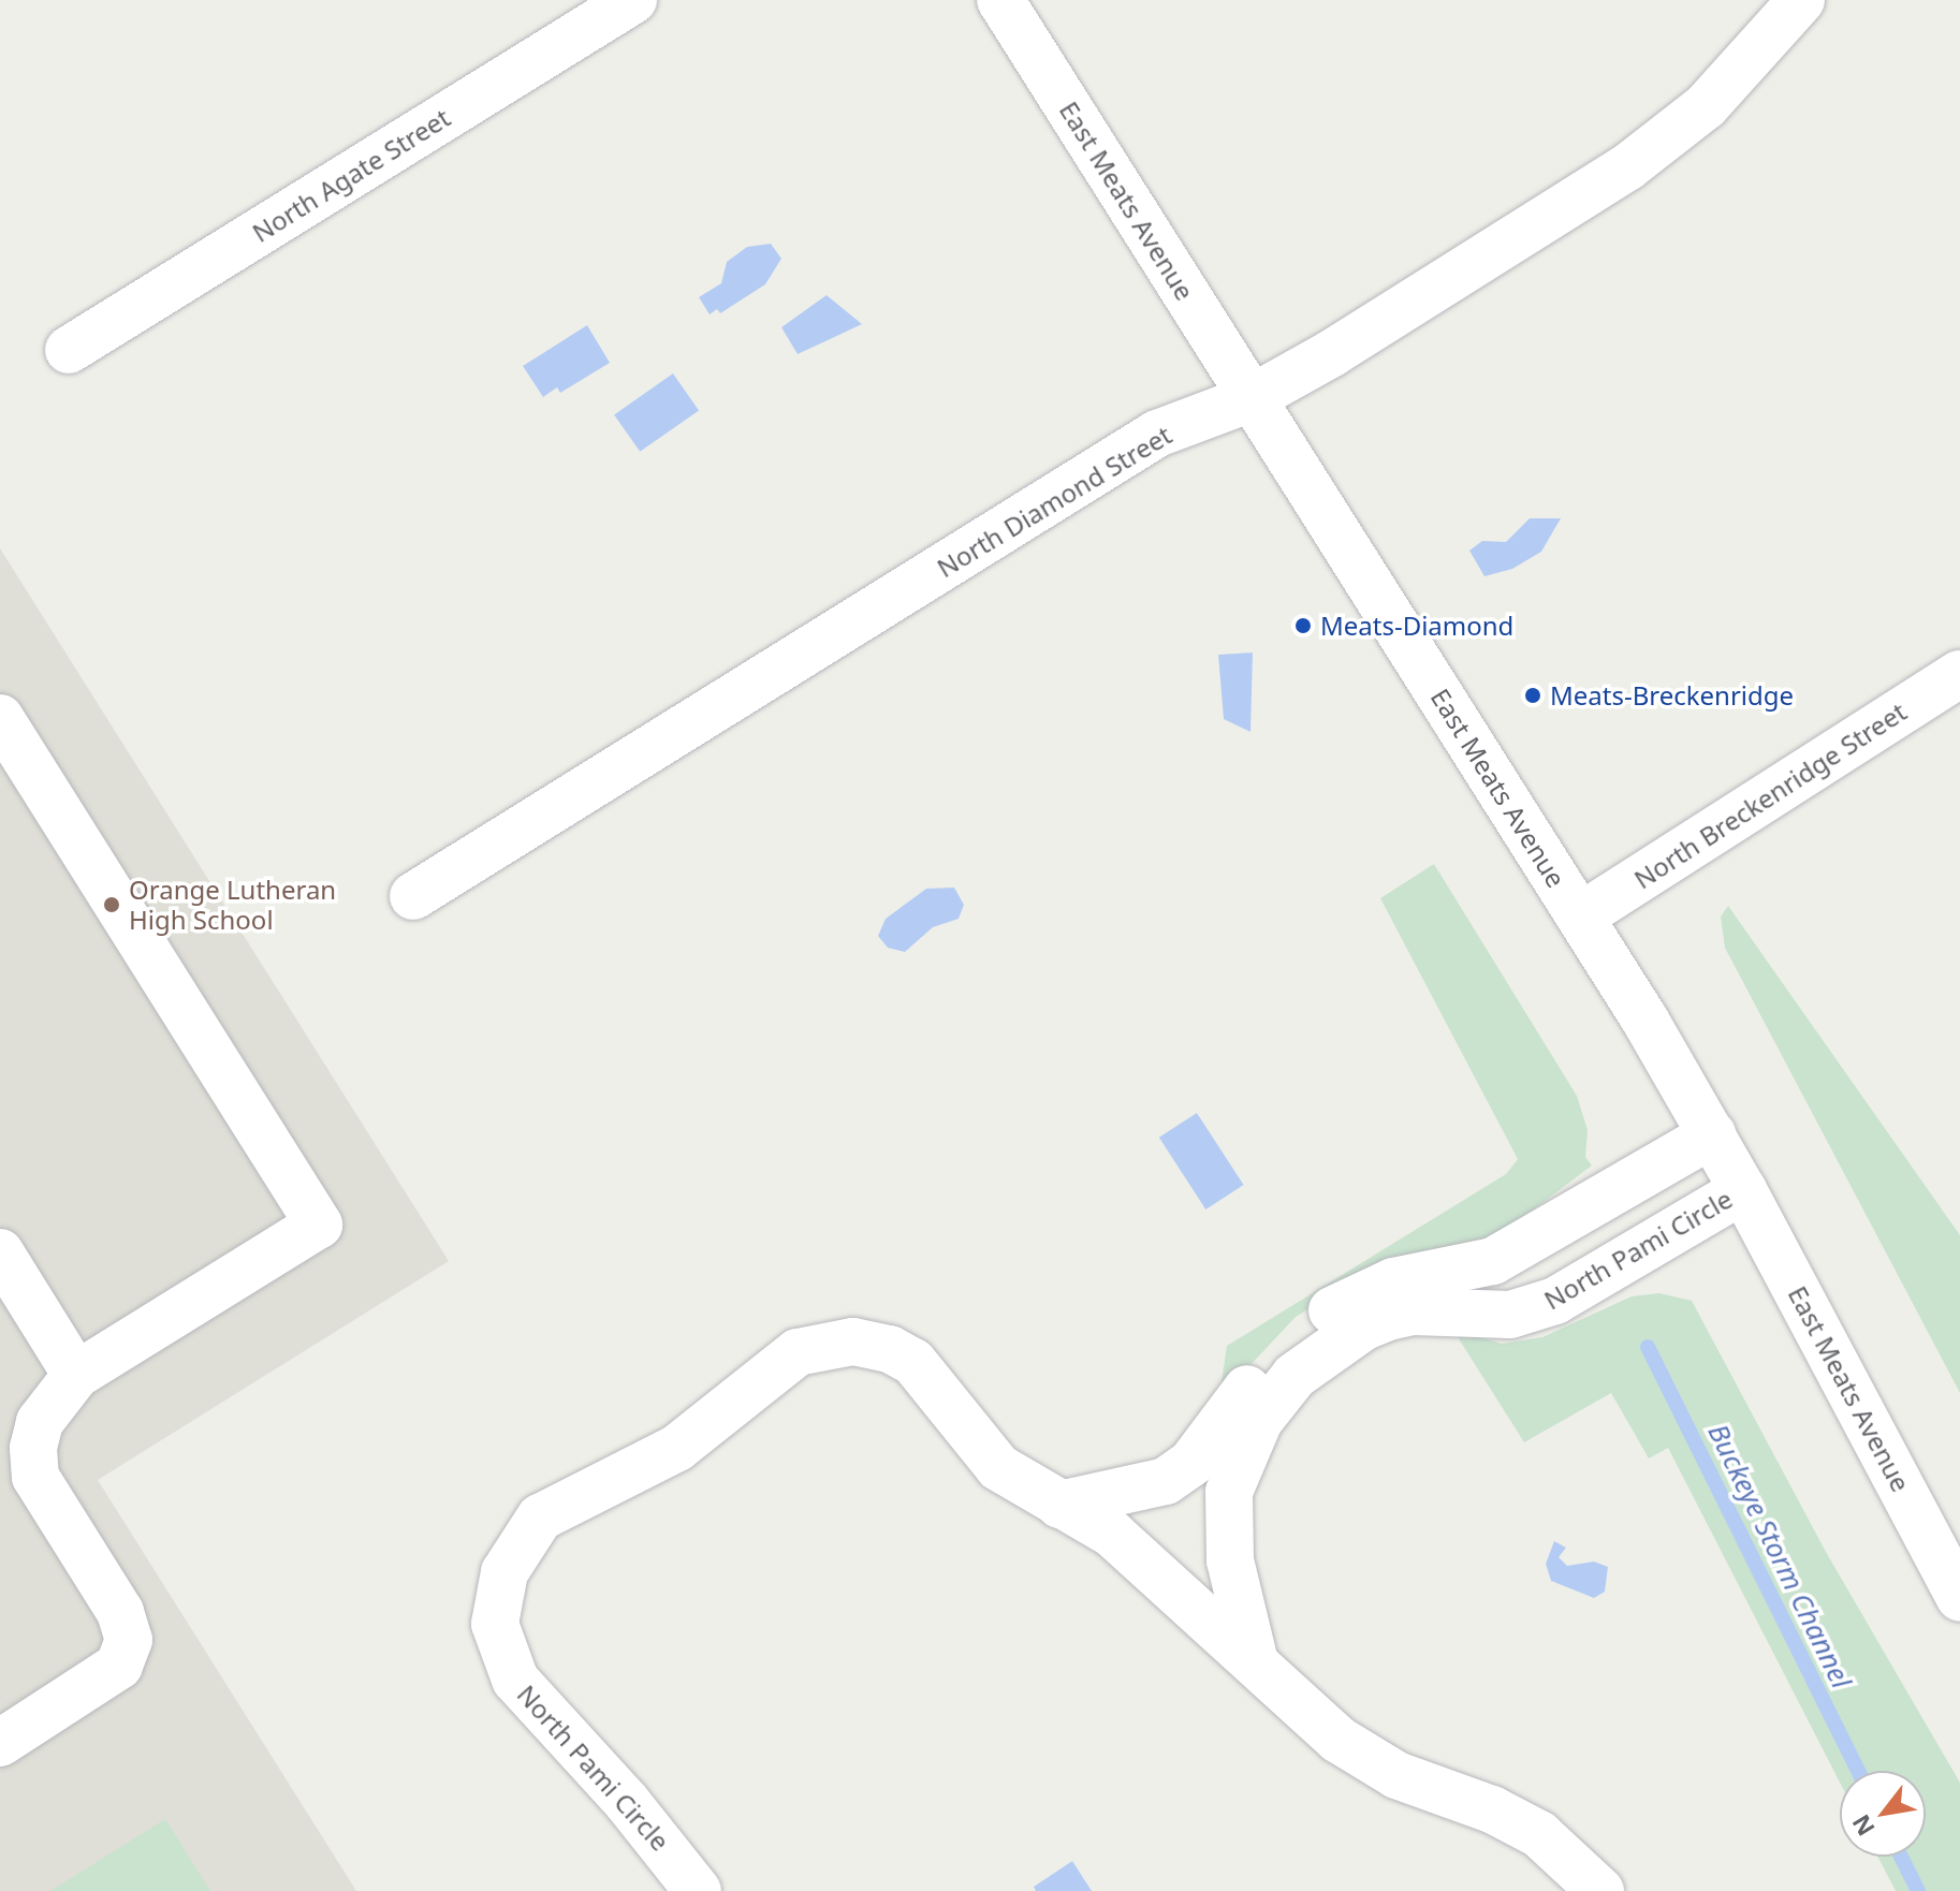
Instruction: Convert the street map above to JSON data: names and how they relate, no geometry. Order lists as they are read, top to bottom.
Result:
{
  "streets": {
    "street": [
      "North Agate Street",
      "East Meats Avenue",
      "North Diamond Street",
      "North Breckenridge Street",
      "North Pami Circle"
    ]
  },
  "crossings": [
    ["East Meats Avenue", "North Diamond Street"],
    ["East Meats Avenue", "North Breckenridge Street"],
    ["East Meats Avenue", "North Pami Circle"]
  ],
  "water": ["Buckeye Storm Channel"],
  "places": ["Meats-Diamond", "Meats-Breckenridge", "Orange Lutheran High School"],
  "north": "bottom left"
}
